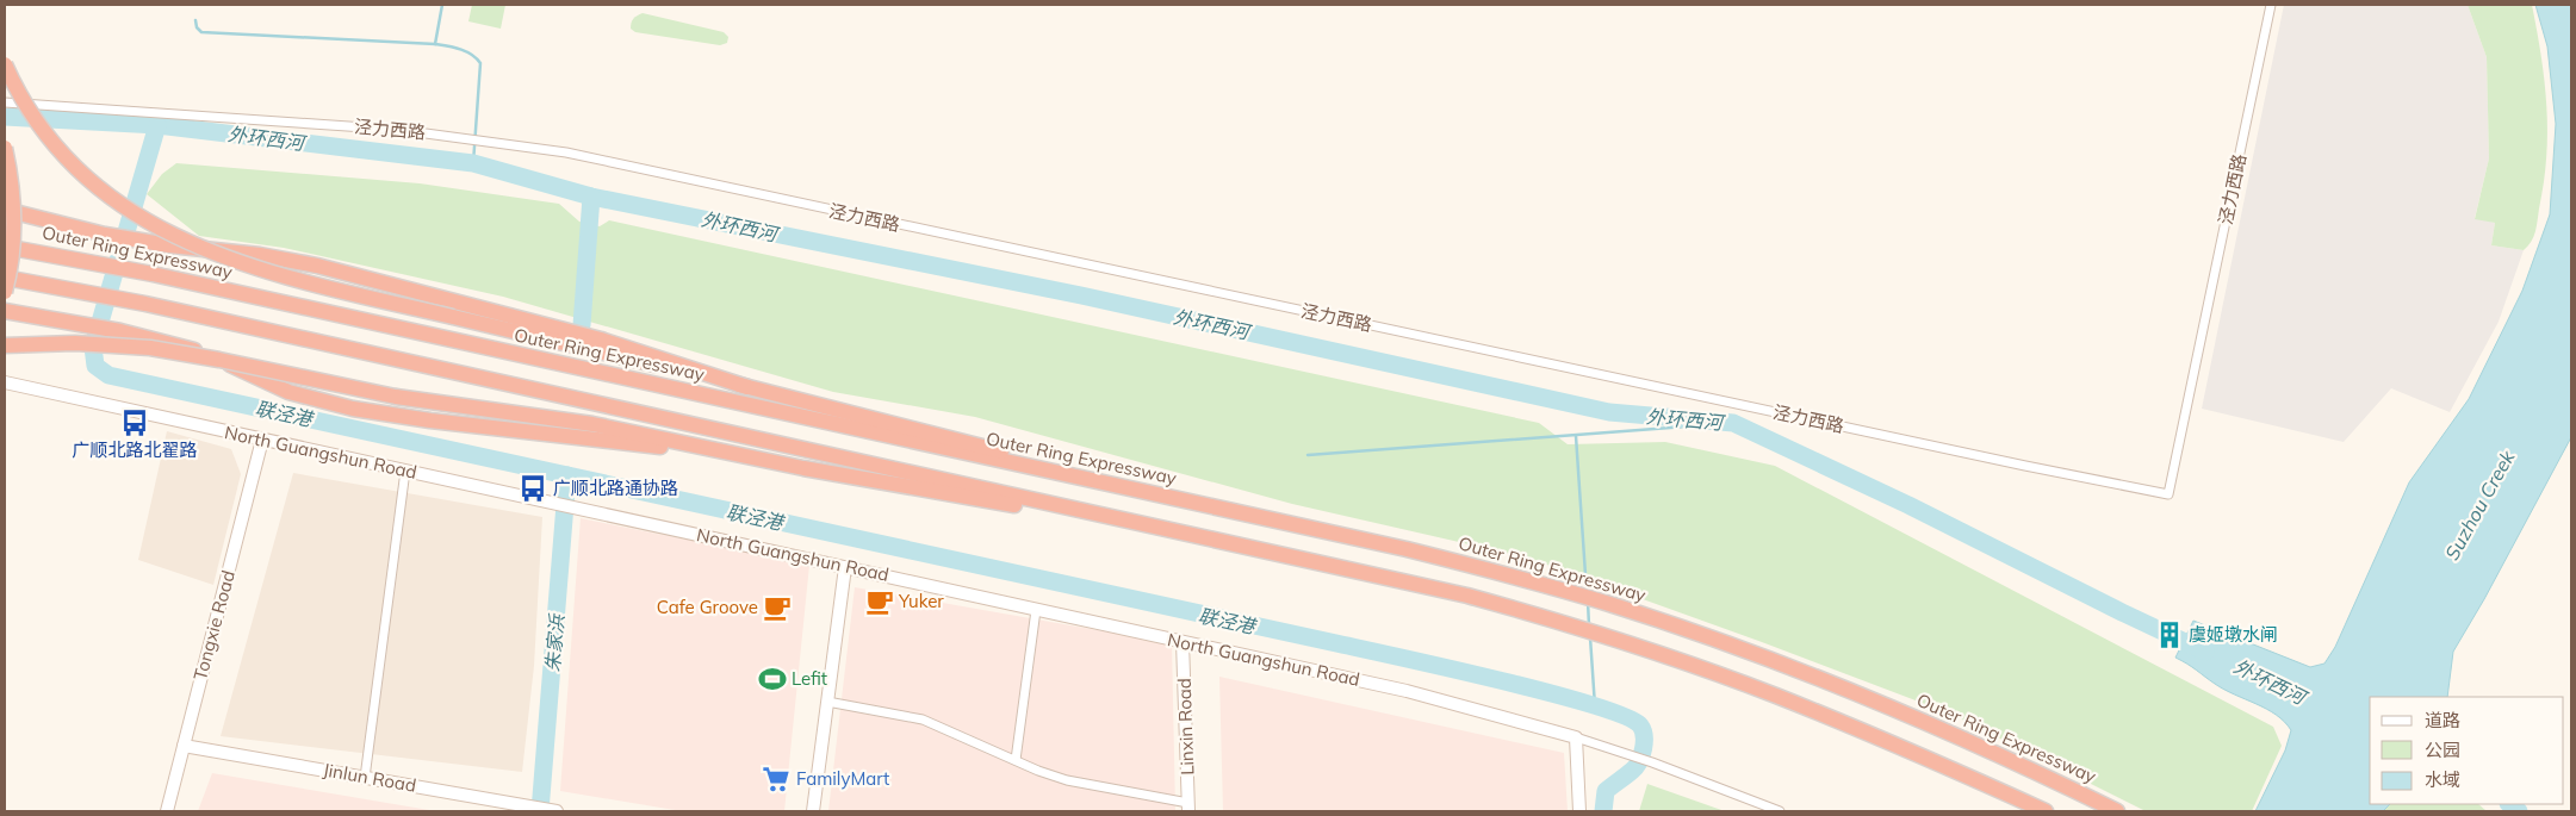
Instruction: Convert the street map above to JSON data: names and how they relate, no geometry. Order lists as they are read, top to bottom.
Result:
{
  "streets": {
    "highway": ["Outer Ring Expressway"],
    "street": [
      "泾力西路",
      "North Guangshun Road",
      "Tongxie Road",
      "Linxin Road",
      "Jinlun Road"
    ]
  },
  "crossings": [
    ["North Guangshun Road", "Tongxie Road"],
    ["North Guangshun Road", "Linxin Road"],
    ["Tongxie Road", "Jinlun Road"]
  ],
  "water": [
    "外环西河",
    "联泾港",
    "Suzhou Creek",
    "朱家浜"
  ],
  "places": {
    "bus stop": ["广顺北路北翟路", "广顺北路通协路"],
    "cafe": ["Yuker", "Cafe Groove"],
    "building": ["虞姬墩水闸"],
    "sports": ["Lefit"],
    "supermarket": ["FamilyMart"]
  },
  "legend": ["道路", "公园", "水域"]
}
